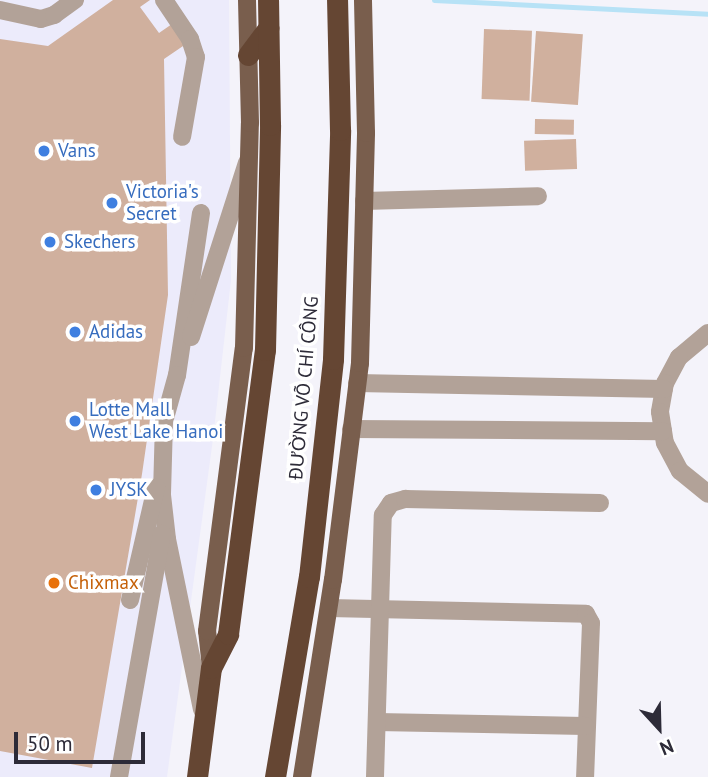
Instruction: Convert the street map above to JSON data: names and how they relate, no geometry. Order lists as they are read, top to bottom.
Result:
{
  "streets": {
    "highway": ["ĐƯỜNG VÕ CHÍ CÔNG"]
  },
  "places": [
    "Vans",
    "Victoria's Secret",
    "Skechers",
    "Adidas",
    "Lotte Mall West Lake Hanoi",
    "JYSK",
    "Chixmax"
  ],
  "scale_bar": "50 m",
  "north": "bottom"
}
